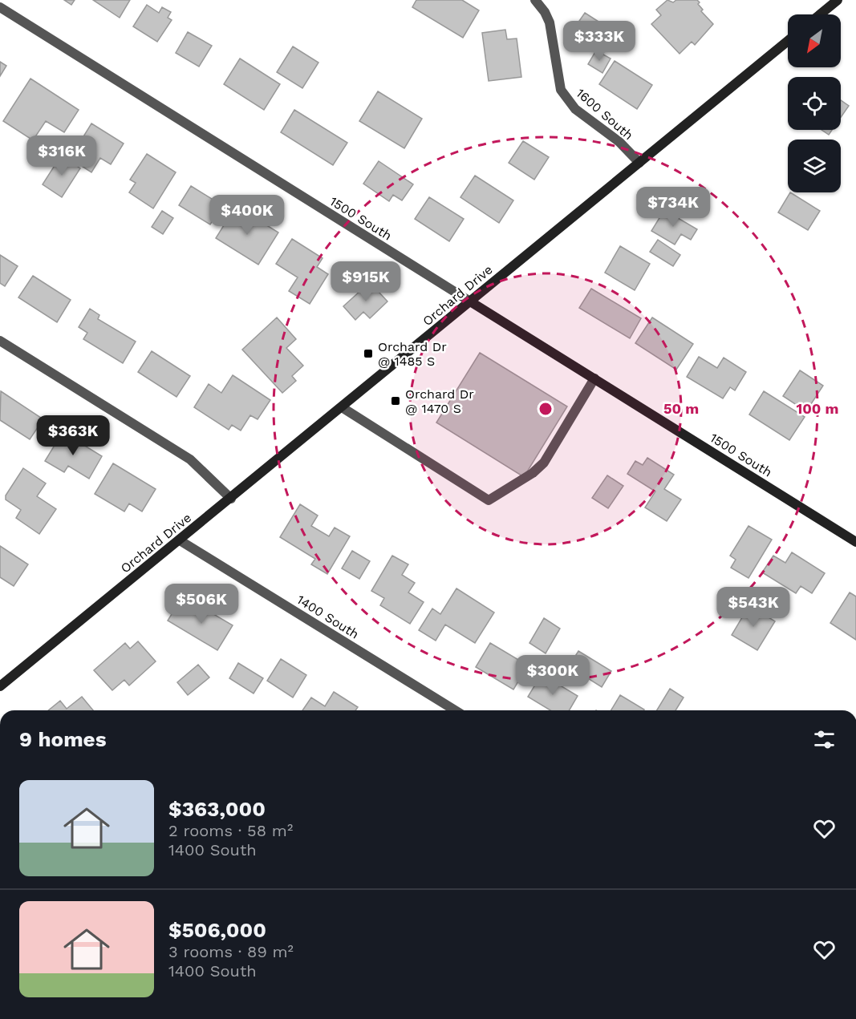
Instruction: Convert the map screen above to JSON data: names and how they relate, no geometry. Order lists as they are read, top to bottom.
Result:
{
  "streets": {
    "main road": ["1500 South", "Orchard Drive"],
    "street": ["1600 South", "1400 South"]
  },
  "crossings": [
    ["1600 South", "Orchard Drive"],
    ["1500 South", "Orchard Drive"],
    ["Orchard Drive", "1400 South"]
  ],
  "places": {
    "transit": ["Orchard Dr @ 1485 S", "Orchard Dr @ 1470 S"]
  },
  "north": "bottom left",
  "page": {
    "price": [
      "$333K",
      "$316K",
      "$734K",
      "$400K",
      "$915K",
      "$363K",
      "$506K",
      "$543K",
      "$300K"
    ],
    "heading": "9 homes",
    "list": [
      {
        "name": "$363,000",
        "note": "2 rooms · 58 m² · 1400 South"
      },
      {
        "name": "$506,000",
        "note": "3 rooms · 89 m² · 1400 South"
      }
    ]
  },
  "rings": ["50 m", "100 m"]
}
